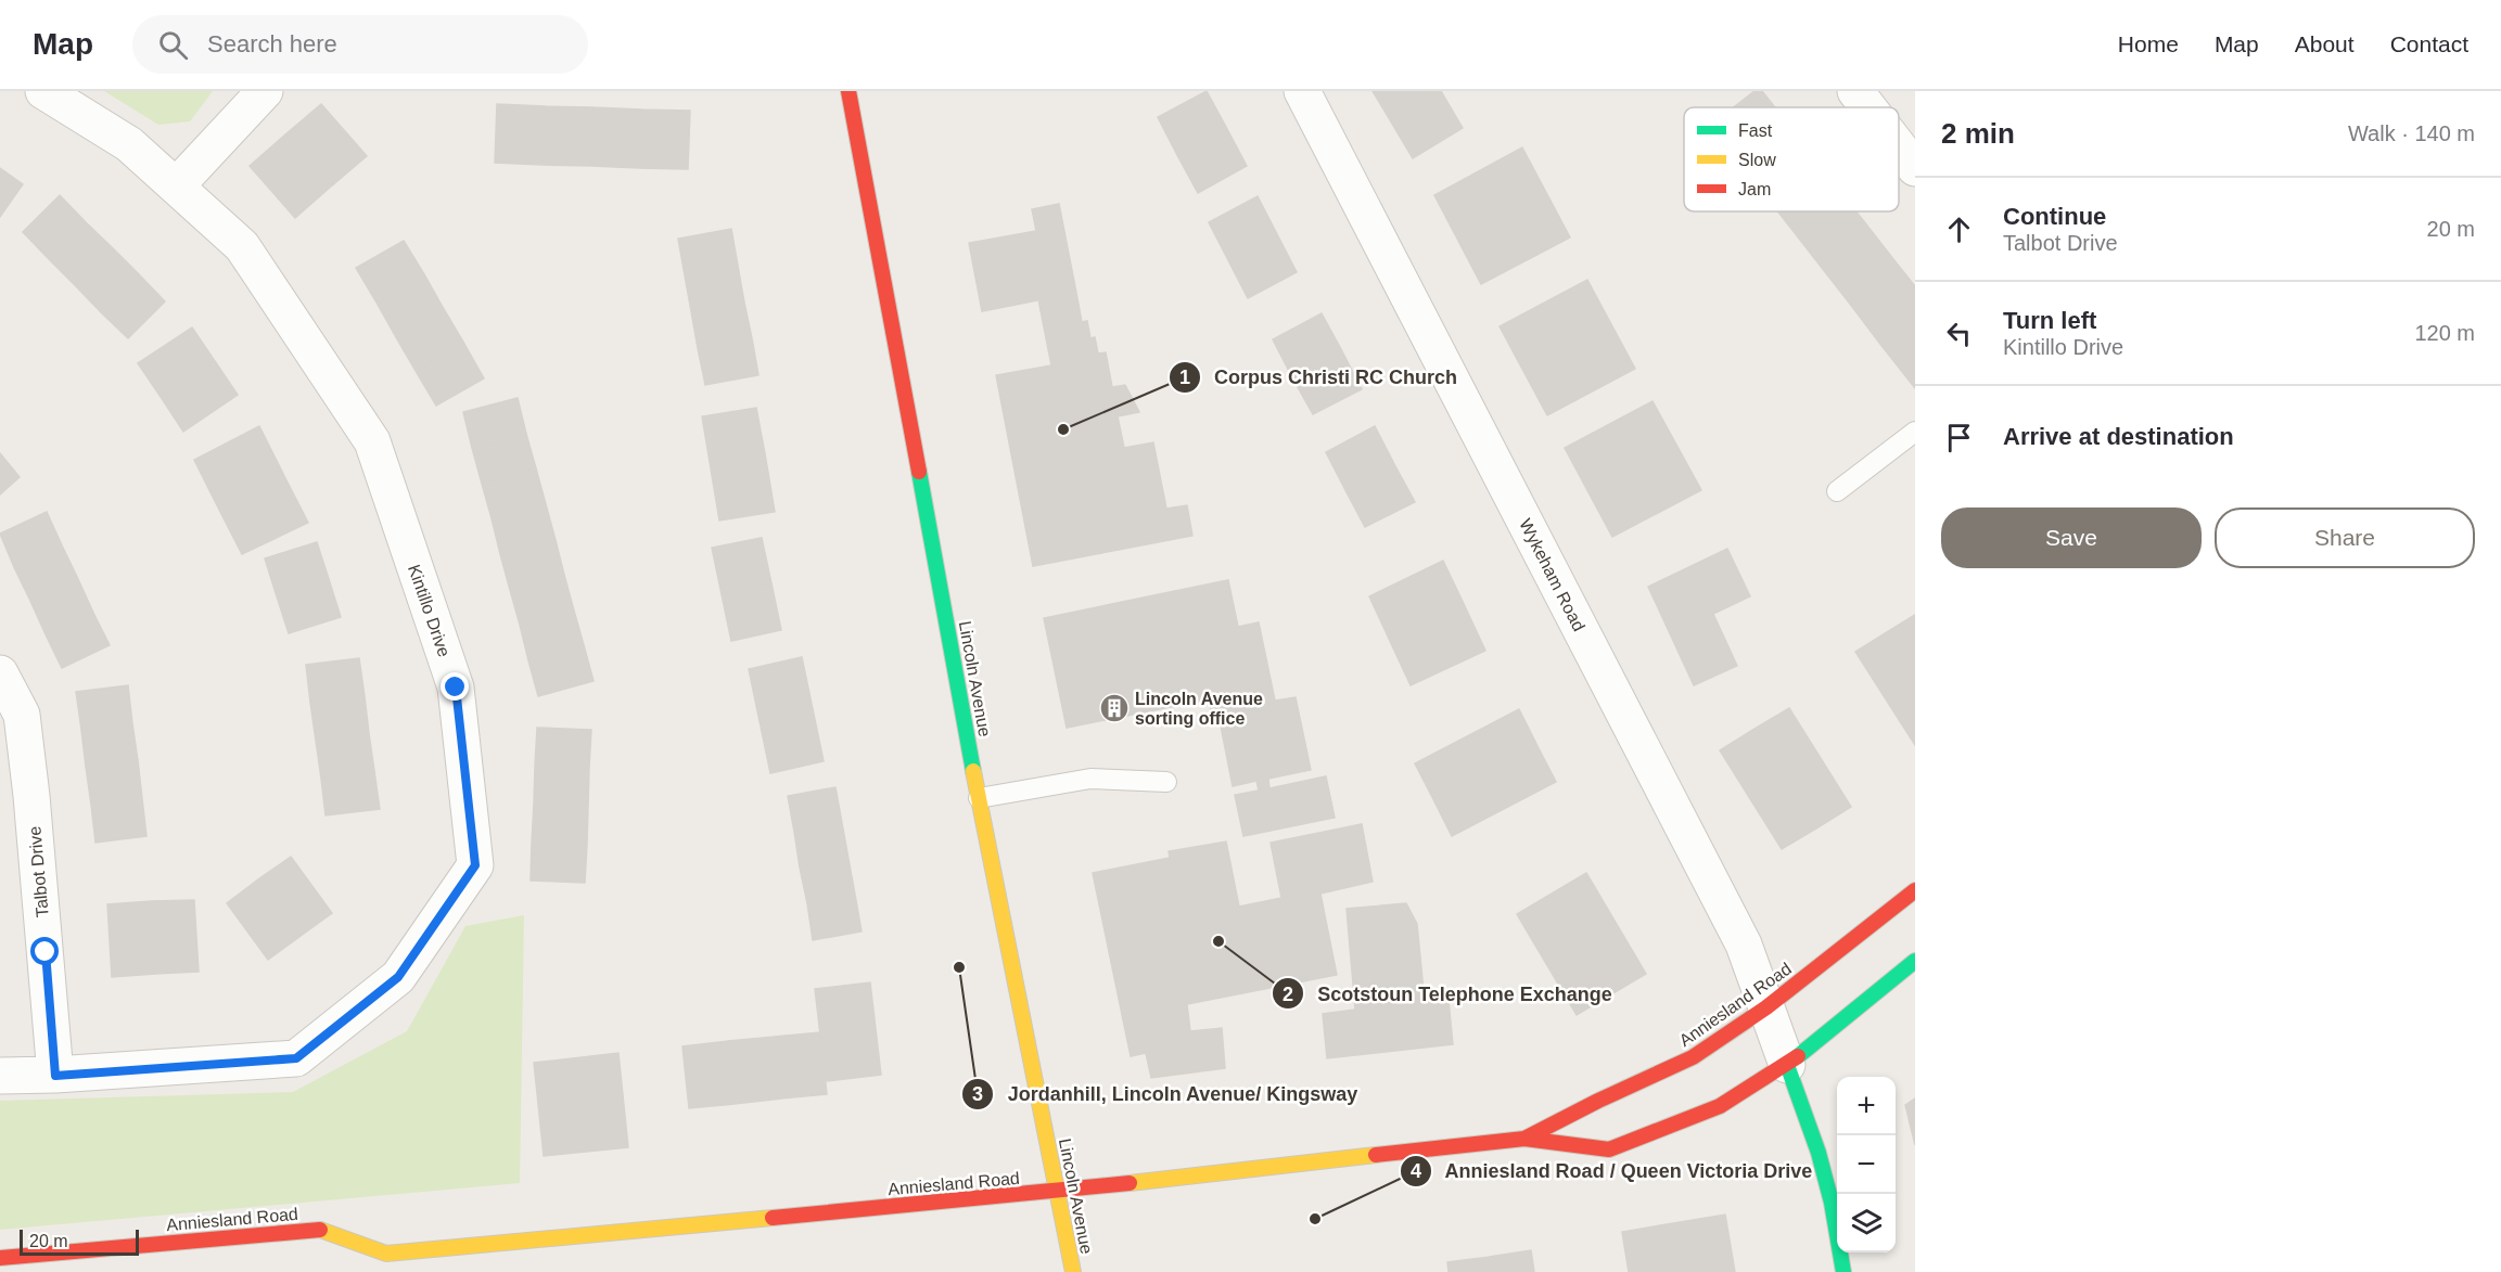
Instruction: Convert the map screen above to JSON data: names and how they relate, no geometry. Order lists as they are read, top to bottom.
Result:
{
  "streets": {
    "street": [
      "Wykeham Road",
      "Kintillo Drive",
      "Lincoln Avenue",
      "Talbot Drive",
      "Anniesland Road"
    ]
  },
  "crossings": [
    ["Wykeham Road", "Anniesland Road"],
    ["Kintillo Drive", "Talbot Drive"],
    ["Lincoln Avenue", "Anniesland Road"]
  ],
  "places": {
    "other": [
      "Corpus Christi RC Church",
      "Scotstoun Telephone Exchange",
      "Jordanhill, Lincoln Avenue/ Kingsway",
      "Anniesland Road / Queen Victoria Drive"
    ],
    "building": ["Lincoln Avenue sorting office"]
  },
  "legend": ["Fast", "Slow", "Jam"],
  "scale_bar": "20 m",
  "page": {
    "header": "Map",
    "search": "Search here",
    "nav": [
      "Home",
      "Map",
      "About",
      "Contact"
    ],
    "heading": ["2 min", "Walk · 140 m"],
    "list": [
      ["Continue", "Talbot Drive", "20 m"],
      ["Turn left", "Kintillo Drive", "120 m"],
      "Arrive at destination"
    ],
    "buttons": ["Save", "Share"],
    "map_buttons": ["+", "−"],
    "scale": "20 m"
  }
}
